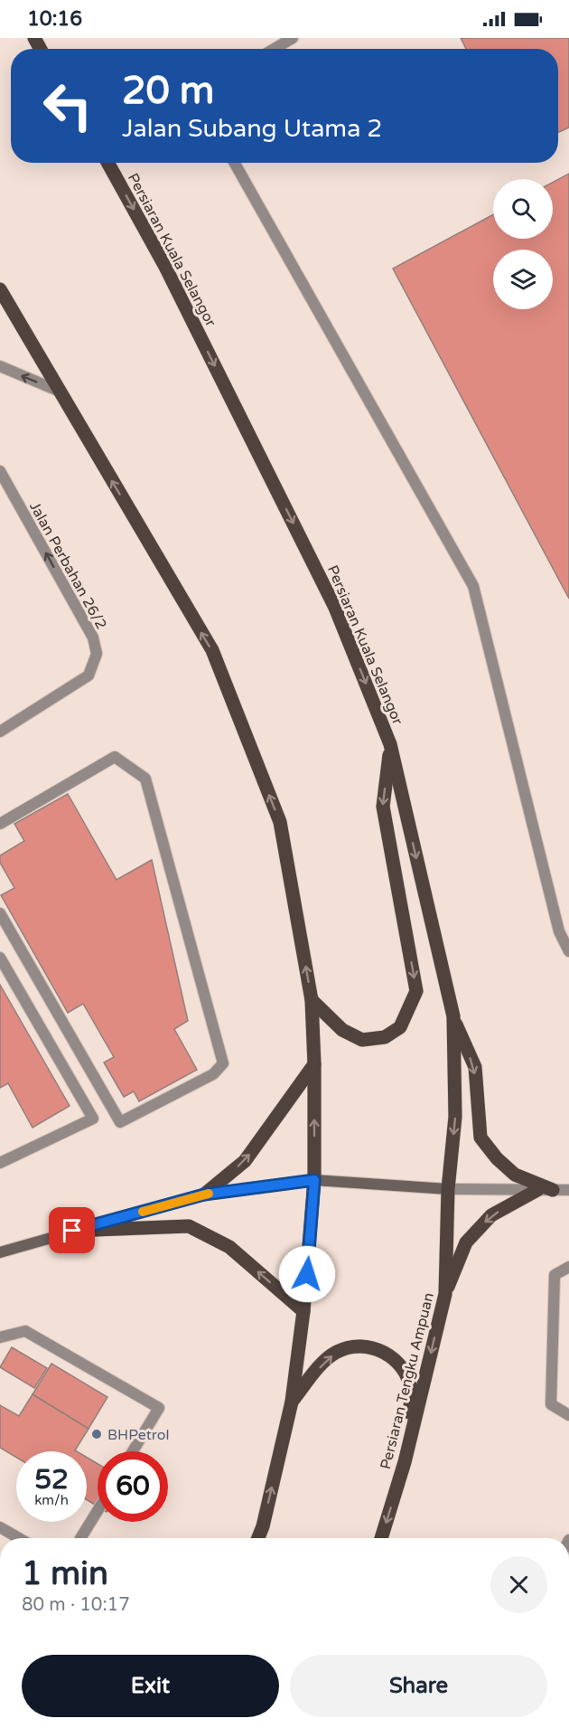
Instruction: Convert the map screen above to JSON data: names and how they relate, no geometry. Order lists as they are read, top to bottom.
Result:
{
  "streets": {
    "main road": ["Persiaran Kuala Selangor", "Persiaran Tengku Ampuan"],
    "street": ["Jalan Perbahan 26/2"]
  },
  "crossings": [
    ["Persiaran Kuala Selangor", "Persiaran Tengku Ampuan"]
  ],
  "one_way": ["Persiaran Kuala Selangor", "Persiaran Tengku Ampuan"],
  "places": ["BHPetrol"],
  "page": {
    "status": "10:16",
    "turn": ["20 m", "Jalan Subang Utama 2"],
    "speed": "52 km/h",
    "limit": "60",
    "heading": ["1 min", "80 m · 10:17"],
    "buttons": ["Exit", "Share"]
  }
}
